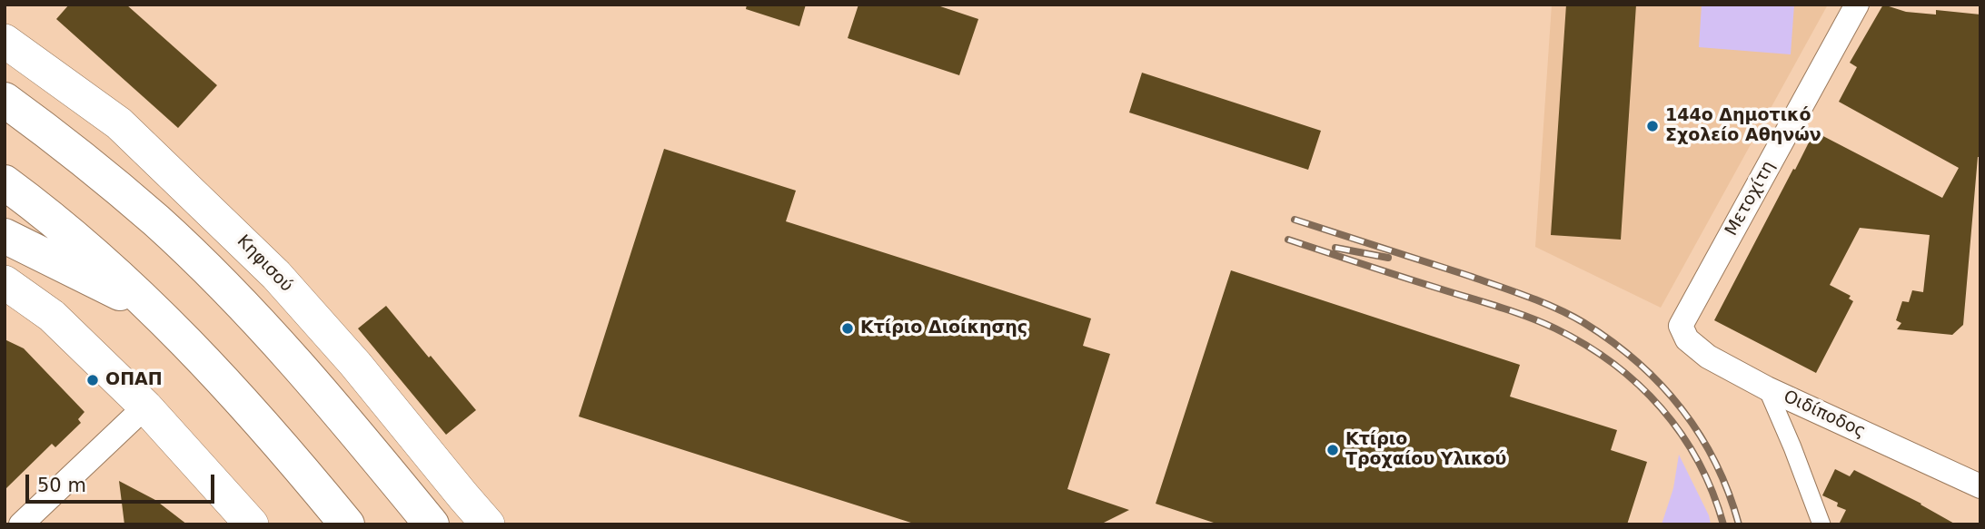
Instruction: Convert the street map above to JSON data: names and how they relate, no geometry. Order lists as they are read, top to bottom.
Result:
{
  "streets": {
    "main road": ["Κηφισού"],
    "street": ["Μετοχίτη", "Οιδίποδος"]
  },
  "crossings": [
    ["Μετοχίτη", "Οιδίποδος"]
  ],
  "places": [
    "144ο Δημοτικό Σχολείο Αθηνών",
    "Κτίριο Διοίκησης",
    "ΟΠΑΠ",
    "Κτίριο Τροχαίου Υλικού"
  ],
  "scale_bar": "50 m"
}
